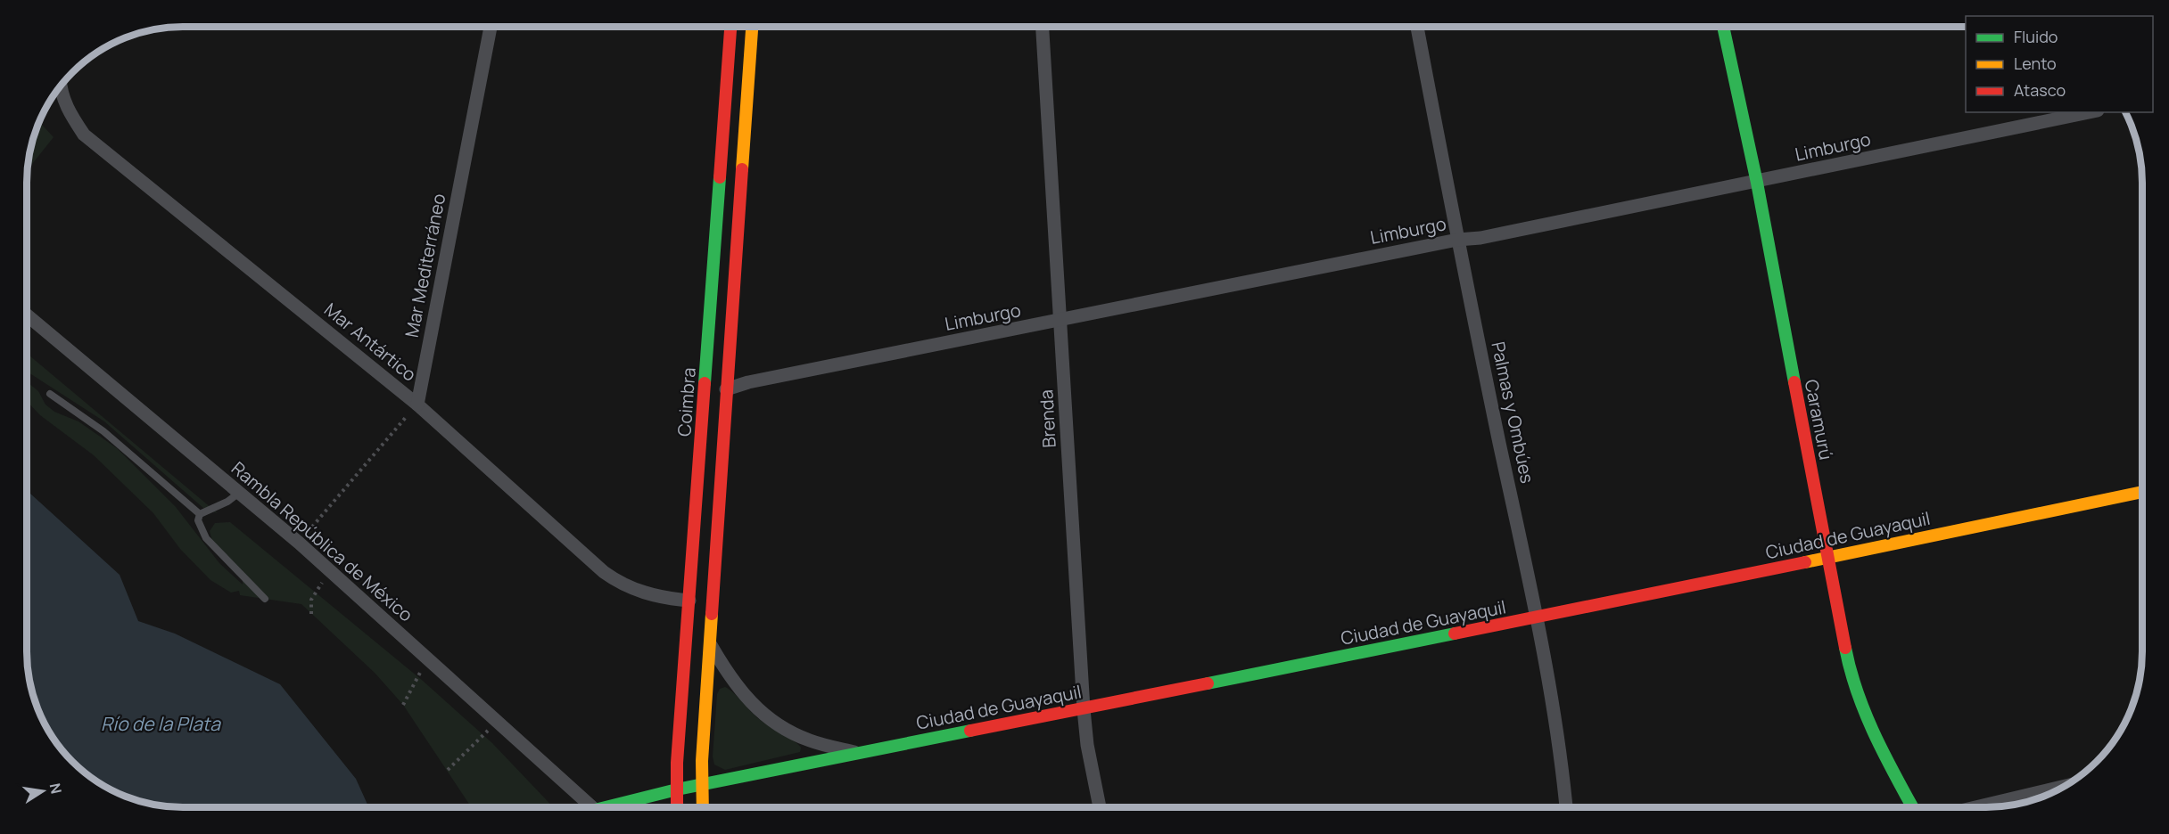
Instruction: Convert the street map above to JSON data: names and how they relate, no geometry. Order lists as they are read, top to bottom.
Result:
{
  "streets": {
    "main road": [
      "Coimbra",
      "Caramurú",
      "Ciudad de Guayaquil",
      "Rambla República de México"
    ],
    "street": [
      "Limburgo",
      "Mar Mediterráneo",
      "Mar Antártico",
      "Palmas y Ombúes",
      "Brenda"
    ]
  },
  "crossings": [
    ["Limburgo", "Palmas y Ombúes"],
    ["Limburgo", "Brenda"],
    ["Limburgo", "Caramurú"],
    ["Mar Mediterráneo", "Mar Antártico"],
    ["Mar Antártico", "Coimbra"],
    ["Coimbra", "Rambla República de México"],
    ["Palmas y Ombúes", "Ciudad de Guayaquil"],
    ["Brenda", "Ciudad de Guayaquil"],
    ["Caramurú", "Ciudad de Guayaquil"]
  ],
  "water": ["Río de la Plata"],
  "legend": ["Fluido", "Lento", "Atasco"],
  "north": "right"
}
